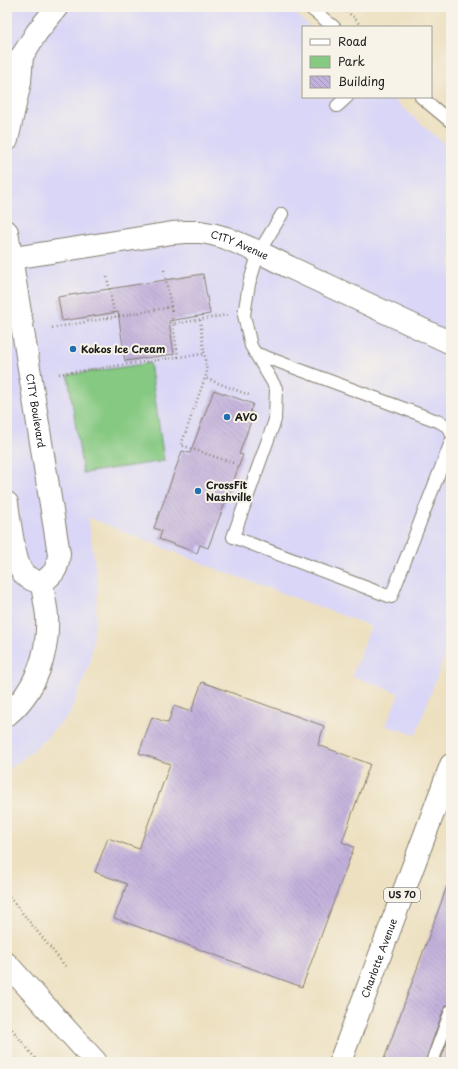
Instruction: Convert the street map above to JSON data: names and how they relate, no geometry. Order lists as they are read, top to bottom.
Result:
{
  "streets": {
    "street": [
      "C1TY Avenue",
      "C1TY Boulevard",
      "US 70",
      "Charlotte Avenue"
    ]
  },
  "crossings": [
    ["C1TY Avenue", "C1TY Boulevard"]
  ],
  "places": ["Kokos Ice Cream", "AVO", "CrossFit Nashville"],
  "legend": ["Road", "Park", "Building"]
}
